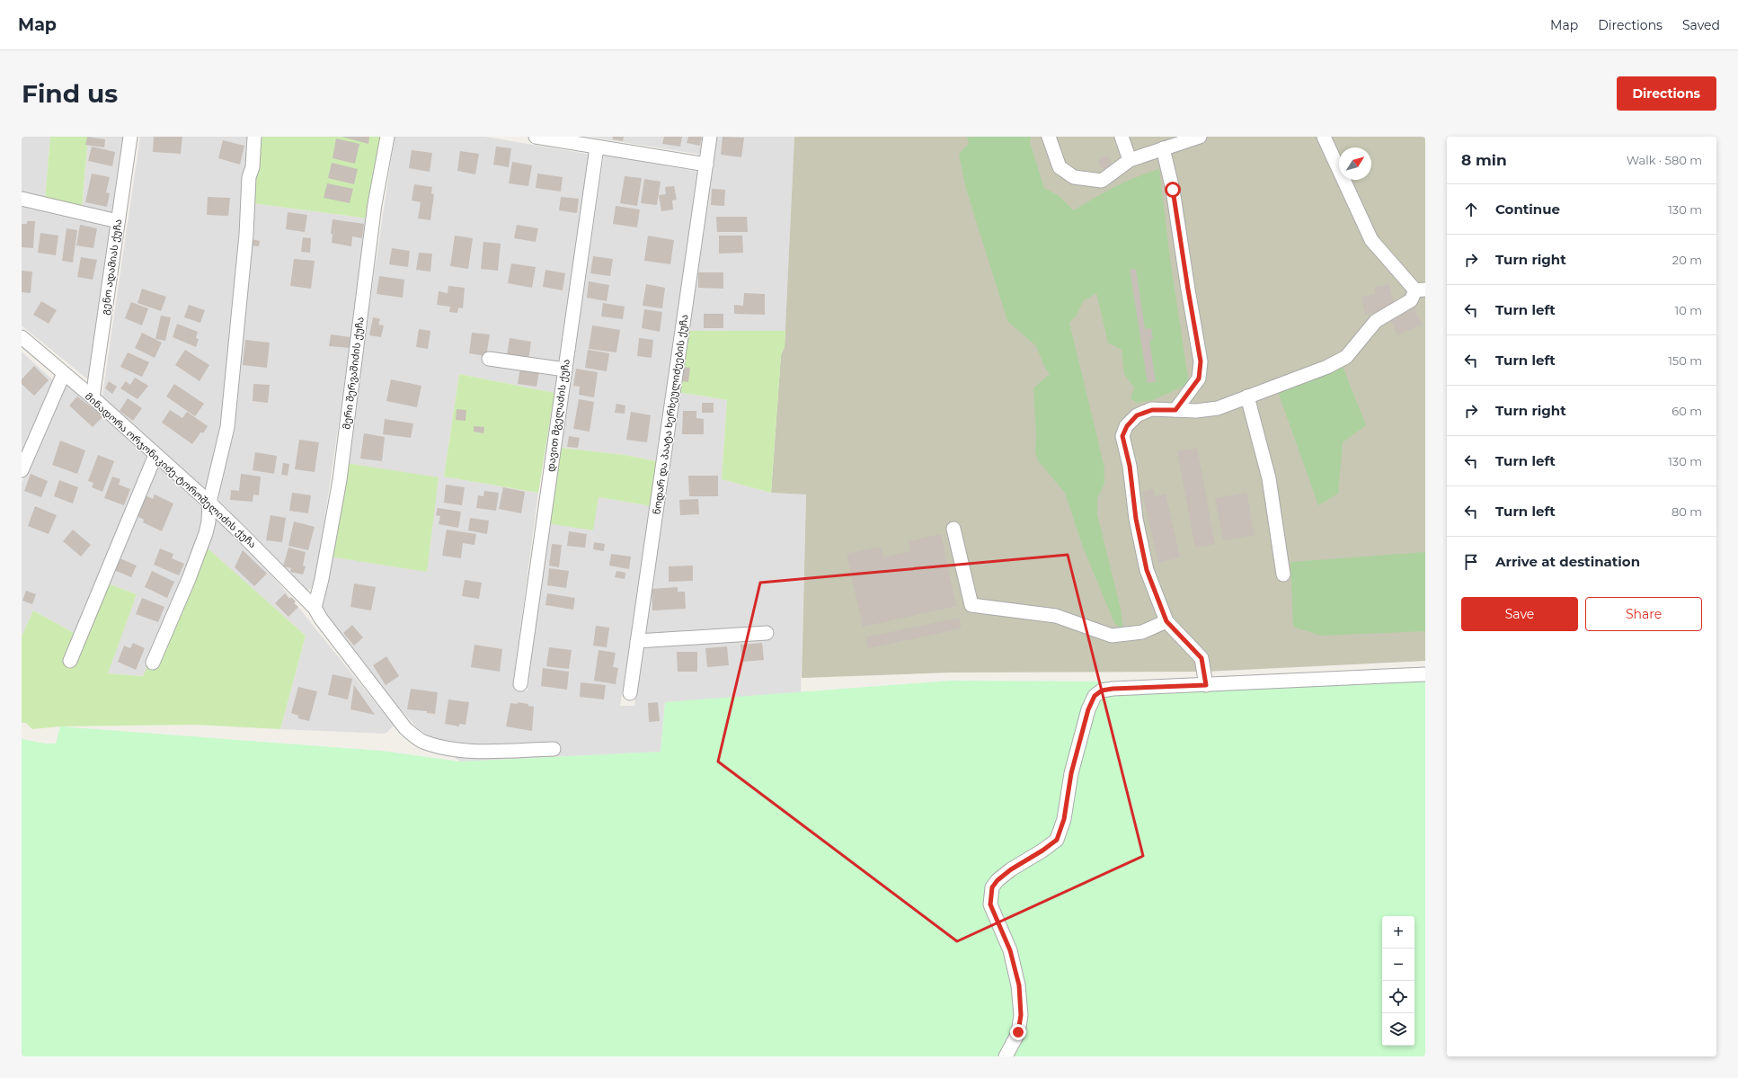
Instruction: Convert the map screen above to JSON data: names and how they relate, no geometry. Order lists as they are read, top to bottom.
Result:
{
  "streets": {
    "street": [
      "გენო ადამიას ქუჩა",
      "მერი შერვაშიძის ქუჩა",
      "ნოდარ და პაატა ხერხეულიძეების ქუჩა",
      "დავით მგელაძის ქუჩა",
      "მინადორა ორჯონიკიძე-ტოროშელიძის ქუჩა"
    ]
  },
  "crossings": [
    ["გენო ადამიას ქუჩა", "მინადორა ორჯონიკიძე-ტოროშელიძის ქუჩა"],
    ["მერი შერვაშიძის ქუჩა", "მინადორა ორჯონიკიძე-ტოროშელიძის ქუჩა"]
  ],
  "north": "top right",
  "page": {
    "header": "Map",
    "nav": ["Map", "Directions", "Saved"],
    "buttons": [
      "Directions",
      ["Save", "Share"]
    ],
    "title": "Find us",
    "heading": ["8 min", "Walk · 580 m"],
    "list": [
      ["Continue", "130 m"],
      ["Turn right", "20 m"],
      ["Turn left", "10 m"],
      ["Turn left", "150 m"],
      ["Turn right", "60 m"],
      ["Turn left", "130 m"],
      ["Turn left", "80 m"],
      "Arrive at destination"
    ],
    "map_buttons": ["+", "−"]
  }
}
